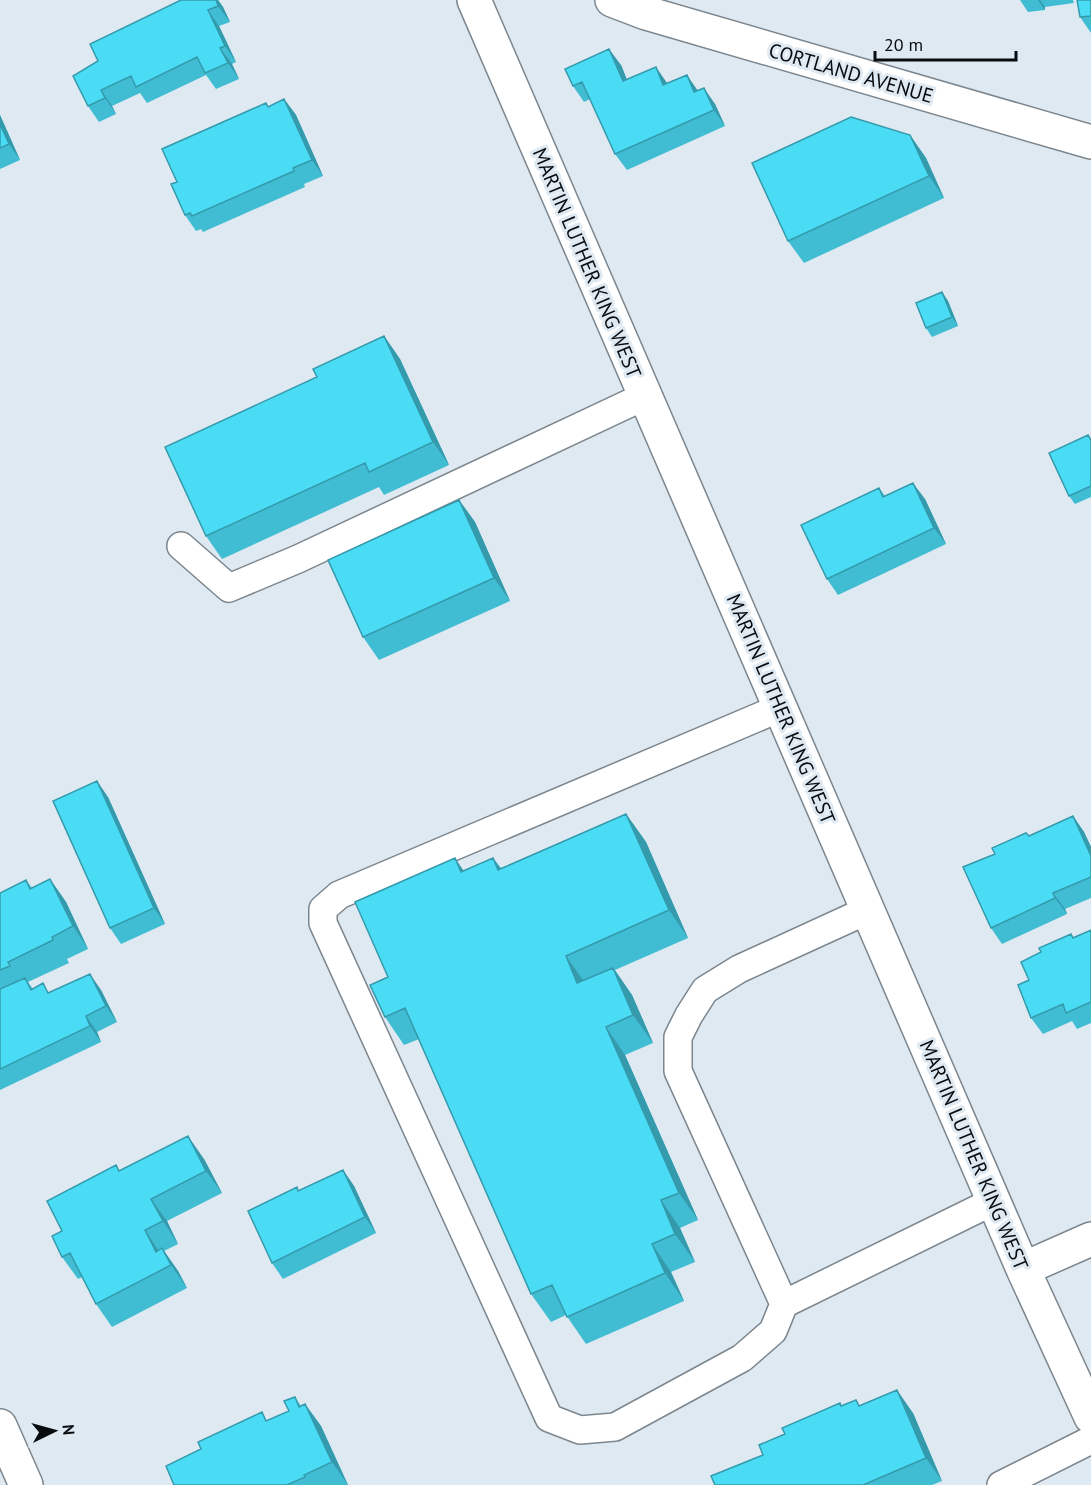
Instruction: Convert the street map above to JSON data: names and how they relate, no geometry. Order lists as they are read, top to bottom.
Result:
{
  "streets": {
    "street": ["CORTLAND AVENUE", "MARTIN LUTHER KING WEST"]
  },
  "scale_bar": "20 m",
  "north": "right"
}
